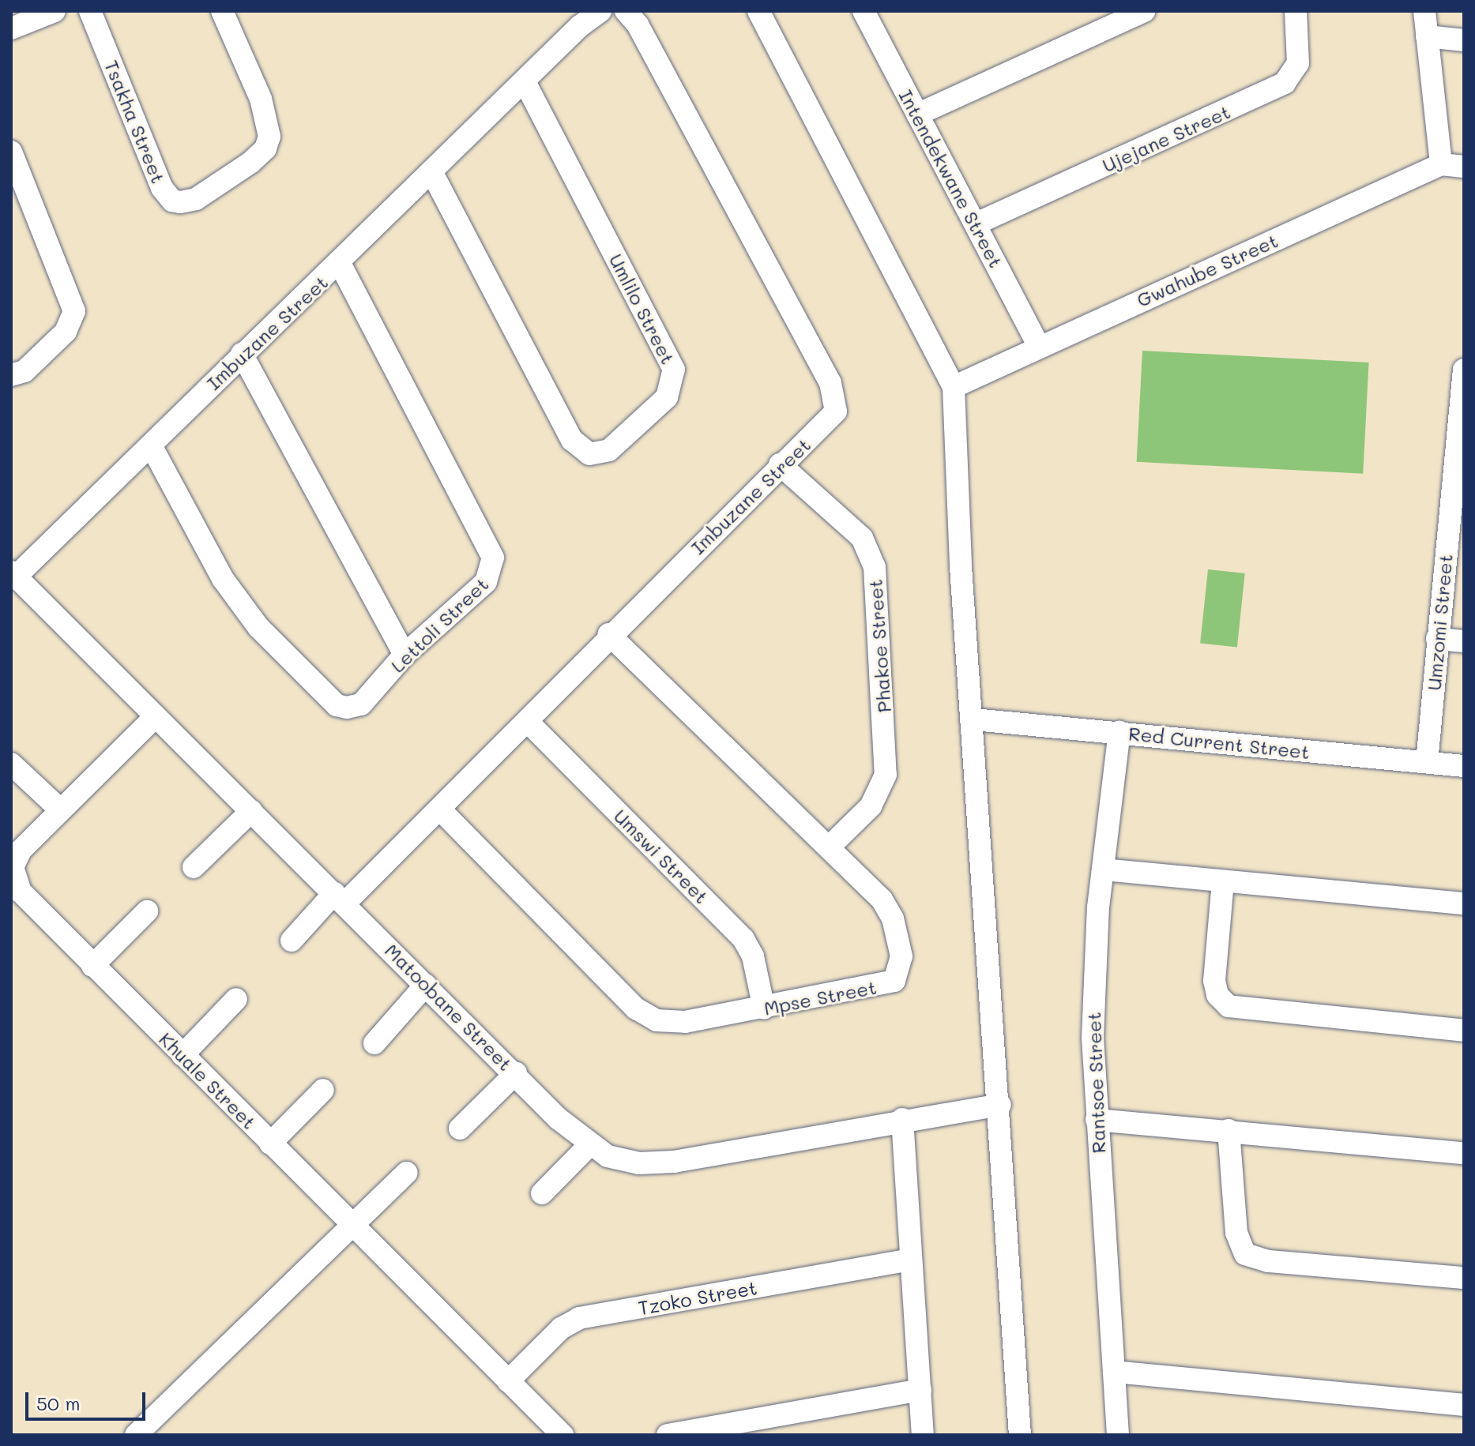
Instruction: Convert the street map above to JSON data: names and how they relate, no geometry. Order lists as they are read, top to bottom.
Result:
{
  "streets": {
    "street": [
      "Tsakha Street",
      "Ujejane Street",
      "Intendekwane Street",
      "Gwahube Street",
      "Umlilo Street",
      "Imbuzane Street",
      "Umzomi Street",
      "Lettoli Street",
      "Phakoe Street",
      "Red Current Street",
      "Umswi Street",
      "Mpse Street",
      "Matoobane Street",
      "Khuale Street",
      "Rantsoe Street",
      "Tzoko Street"
    ]
  },
  "crossings": [
    ["Ujejane Street", "Intendekwane Street"],
    ["Intendekwane Street", "Gwahube Street"],
    ["Umlilo Street", "Imbuzane Street"],
    ["Imbuzane Street", "Lettoli Street"],
    ["Imbuzane Street", "Phakoe Street"],
    ["Imbuzane Street", "Umswi Street"],
    ["Imbuzane Street", "Mpse Street"],
    ["Imbuzane Street", "Matoobane Street"],
    ["Umzomi Street", "Red Current Street"],
    ["Phakoe Street", "Mpse Street"],
    ["Red Current Street", "Rantsoe Street"],
    ["Umswi Street", "Mpse Street"],
    ["Matoobane Street", "Khuale Street"],
    ["Khuale Street", "Tzoko Street"]
  ],
  "scale_bar": "50 m"
}
